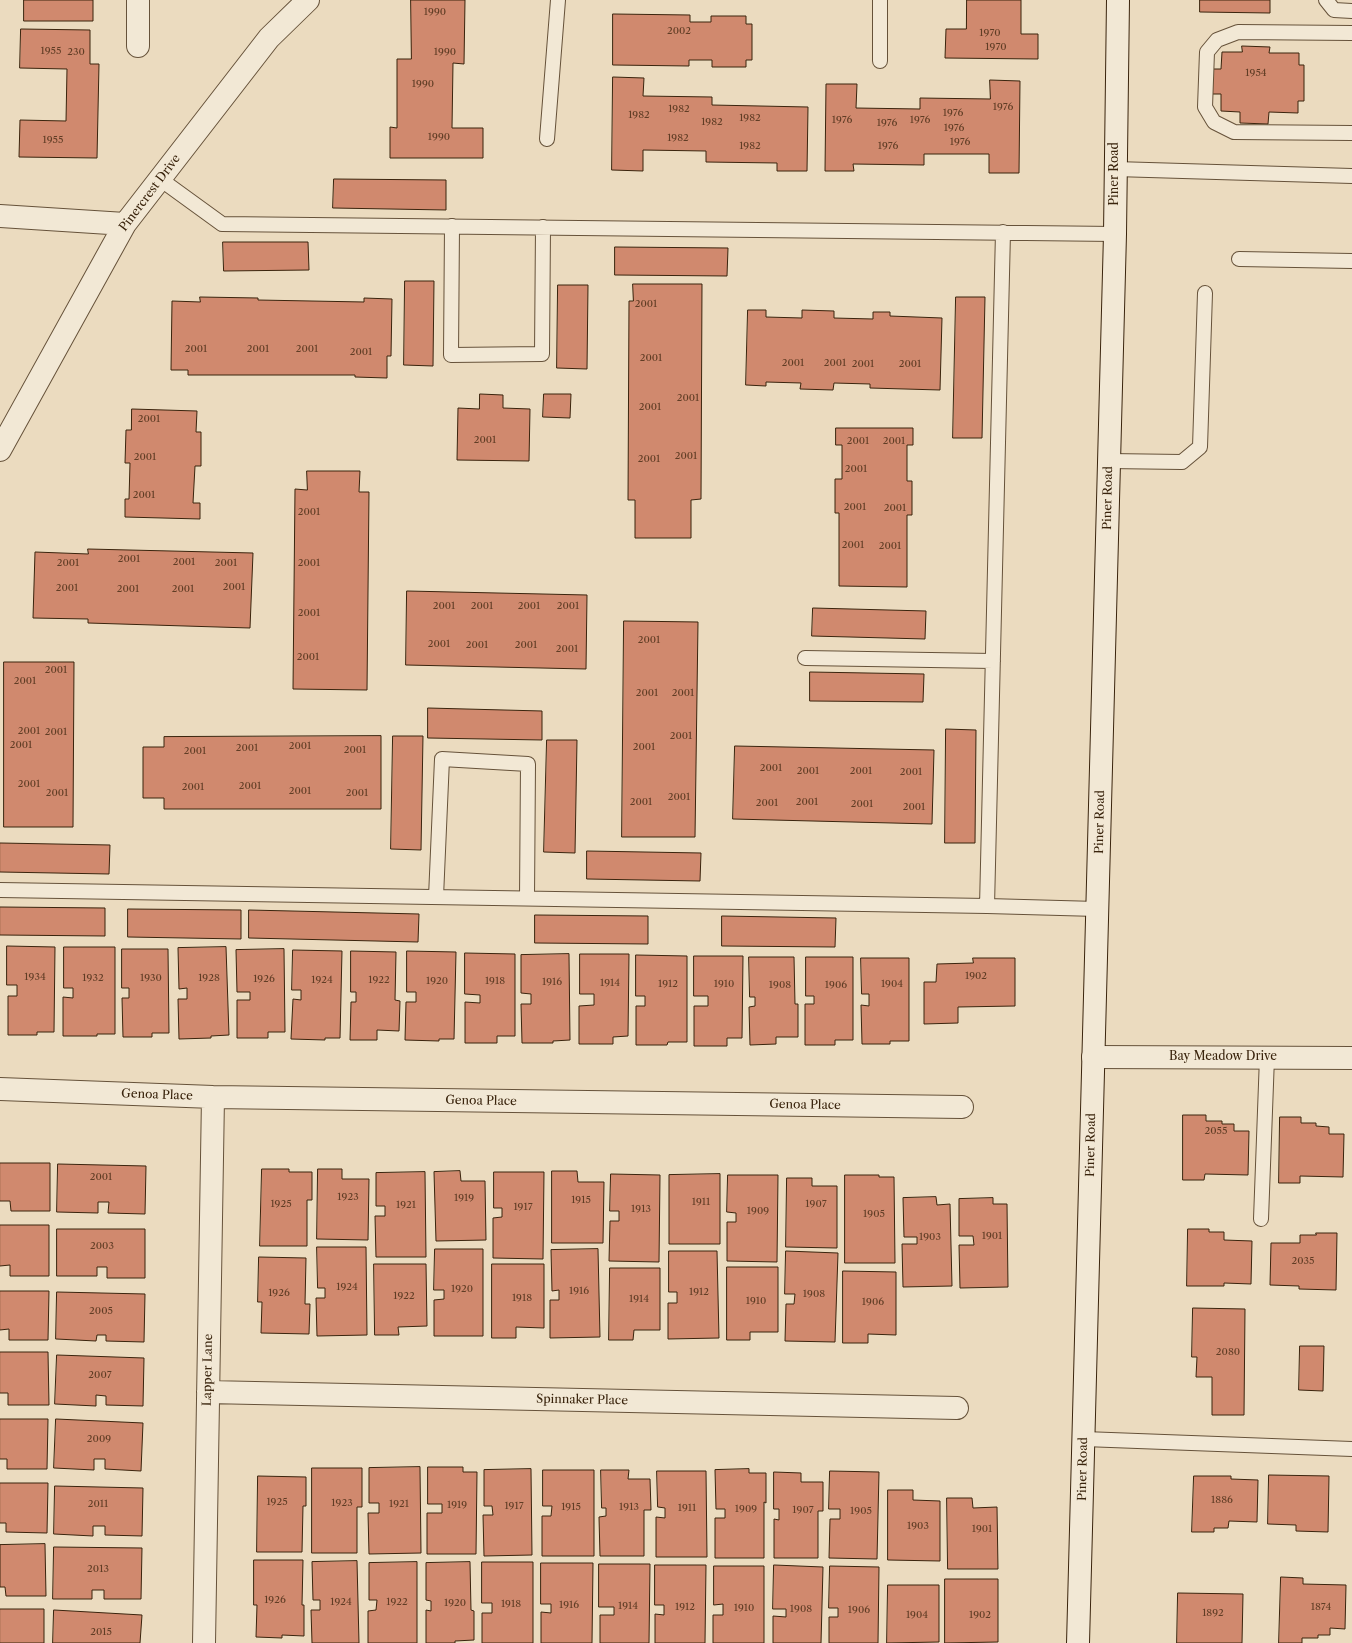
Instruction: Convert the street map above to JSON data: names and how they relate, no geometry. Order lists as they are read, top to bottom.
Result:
{
  "streets": {
    "street": [
      "Piner Road",
      "Pinercrest Drive",
      "Bay Meadow Drive",
      "Genoa Place",
      "Lapper Lane",
      "Spinnaker Place"
    ]
  },
  "crossings": [
    ["Piner Road", "Bay Meadow Drive"],
    ["Genoa Place", "Lapper Lane"],
    ["Lapper Lane", "Spinnaker Place"]
  ],
  "house_numbers": [
    "1990",
    "2002",
    "1970",
    "1970",
    "1955",
    "230",
    "1990",
    "1954",
    "1990",
    "1976",
    "1982",
    "1976",
    "1982",
    "1982",
    "1976",
    "1976",
    "1982",
    "1976",
    "1976",
    "1990",
    "1982",
    "1955",
    "1976",
    "1982",
    "1976",
    "2001",
    "2001",
    "2001",
    "2001",
    "2001",
    "2001",
    "2001",
    "2001",
    "2001",
    "2001",
    "2001",
    "2001",
    "2001",
    "2001",
    "2001",
    "2001",
    "2001",
    "2001",
    "2001",
    "2001",
    "2001",
    "2001",
    "2001",
    "2001",
    "2001",
    "2001",
    "2001",
    "2001",
    "2001",
    "2001",
    "2001",
    "2001",
    "2001",
    "2001",
    "2001",
    "2001",
    "2001",
    "2001",
    "2001",
    "2001",
    "2001",
    "2001",
    "2001",
    "2001",
    "2001",
    "2001",
    "2001",
    "2001",
    "2001",
    "2001",
    "2001",
    "2001",
    "2001",
    "2001",
    "2001",
    "2001",
    "2001",
    "2001",
    "2001",
    "2001",
    "2001",
    "2001",
    "2001",
    "2001",
    "2001",
    "2001",
    "2001",
    "2001",
    "2001",
    "2001",
    "2001",
    "2001",
    "2001",
    "2001",
    "2001",
    "1902",
    "1934",
    "1932",
    "1930",
    "1928",
    "1926",
    "1924",
    "1922",
    "1920",
    "1918",
    "1916",
    "1914",
    "1912",
    "1910",
    "1904",
    "1908",
    "1906",
    "2055",
    "2001",
    "1923",
    "1919",
    "1915",
    "1911",
    "1925",
    "1907",
    "1921",
    "1917",
    "1913",
    "1909",
    "1905",
    "1901",
    "1903",
    "2003",
    "2035",
    "1924",
    "1920",
    "1916",
    "1912",
    "1926",
    "1908",
    "1922",
    "1918",
    "1914",
    "1910",
    "1906",
    "2005",
    "2080",
    "2007",
    "2009",
    "1886",
    "1925",
    "1923",
    "2011",
    "1921",
    "1919",
    "1917",
    "1915",
    "1913",
    "1911",
    "1909",
    "1907",
    "1905",
    "1903",
    "1901",
    "2013",
    "1926",
    "1924",
    "1922",
    "1920",
    "1918",
    "1916",
    "1914",
    "1912",
    "1874",
    "1910",
    "1908",
    "1906",
    "1892",
    "1904",
    "1902",
    "2015"
  ]
}
